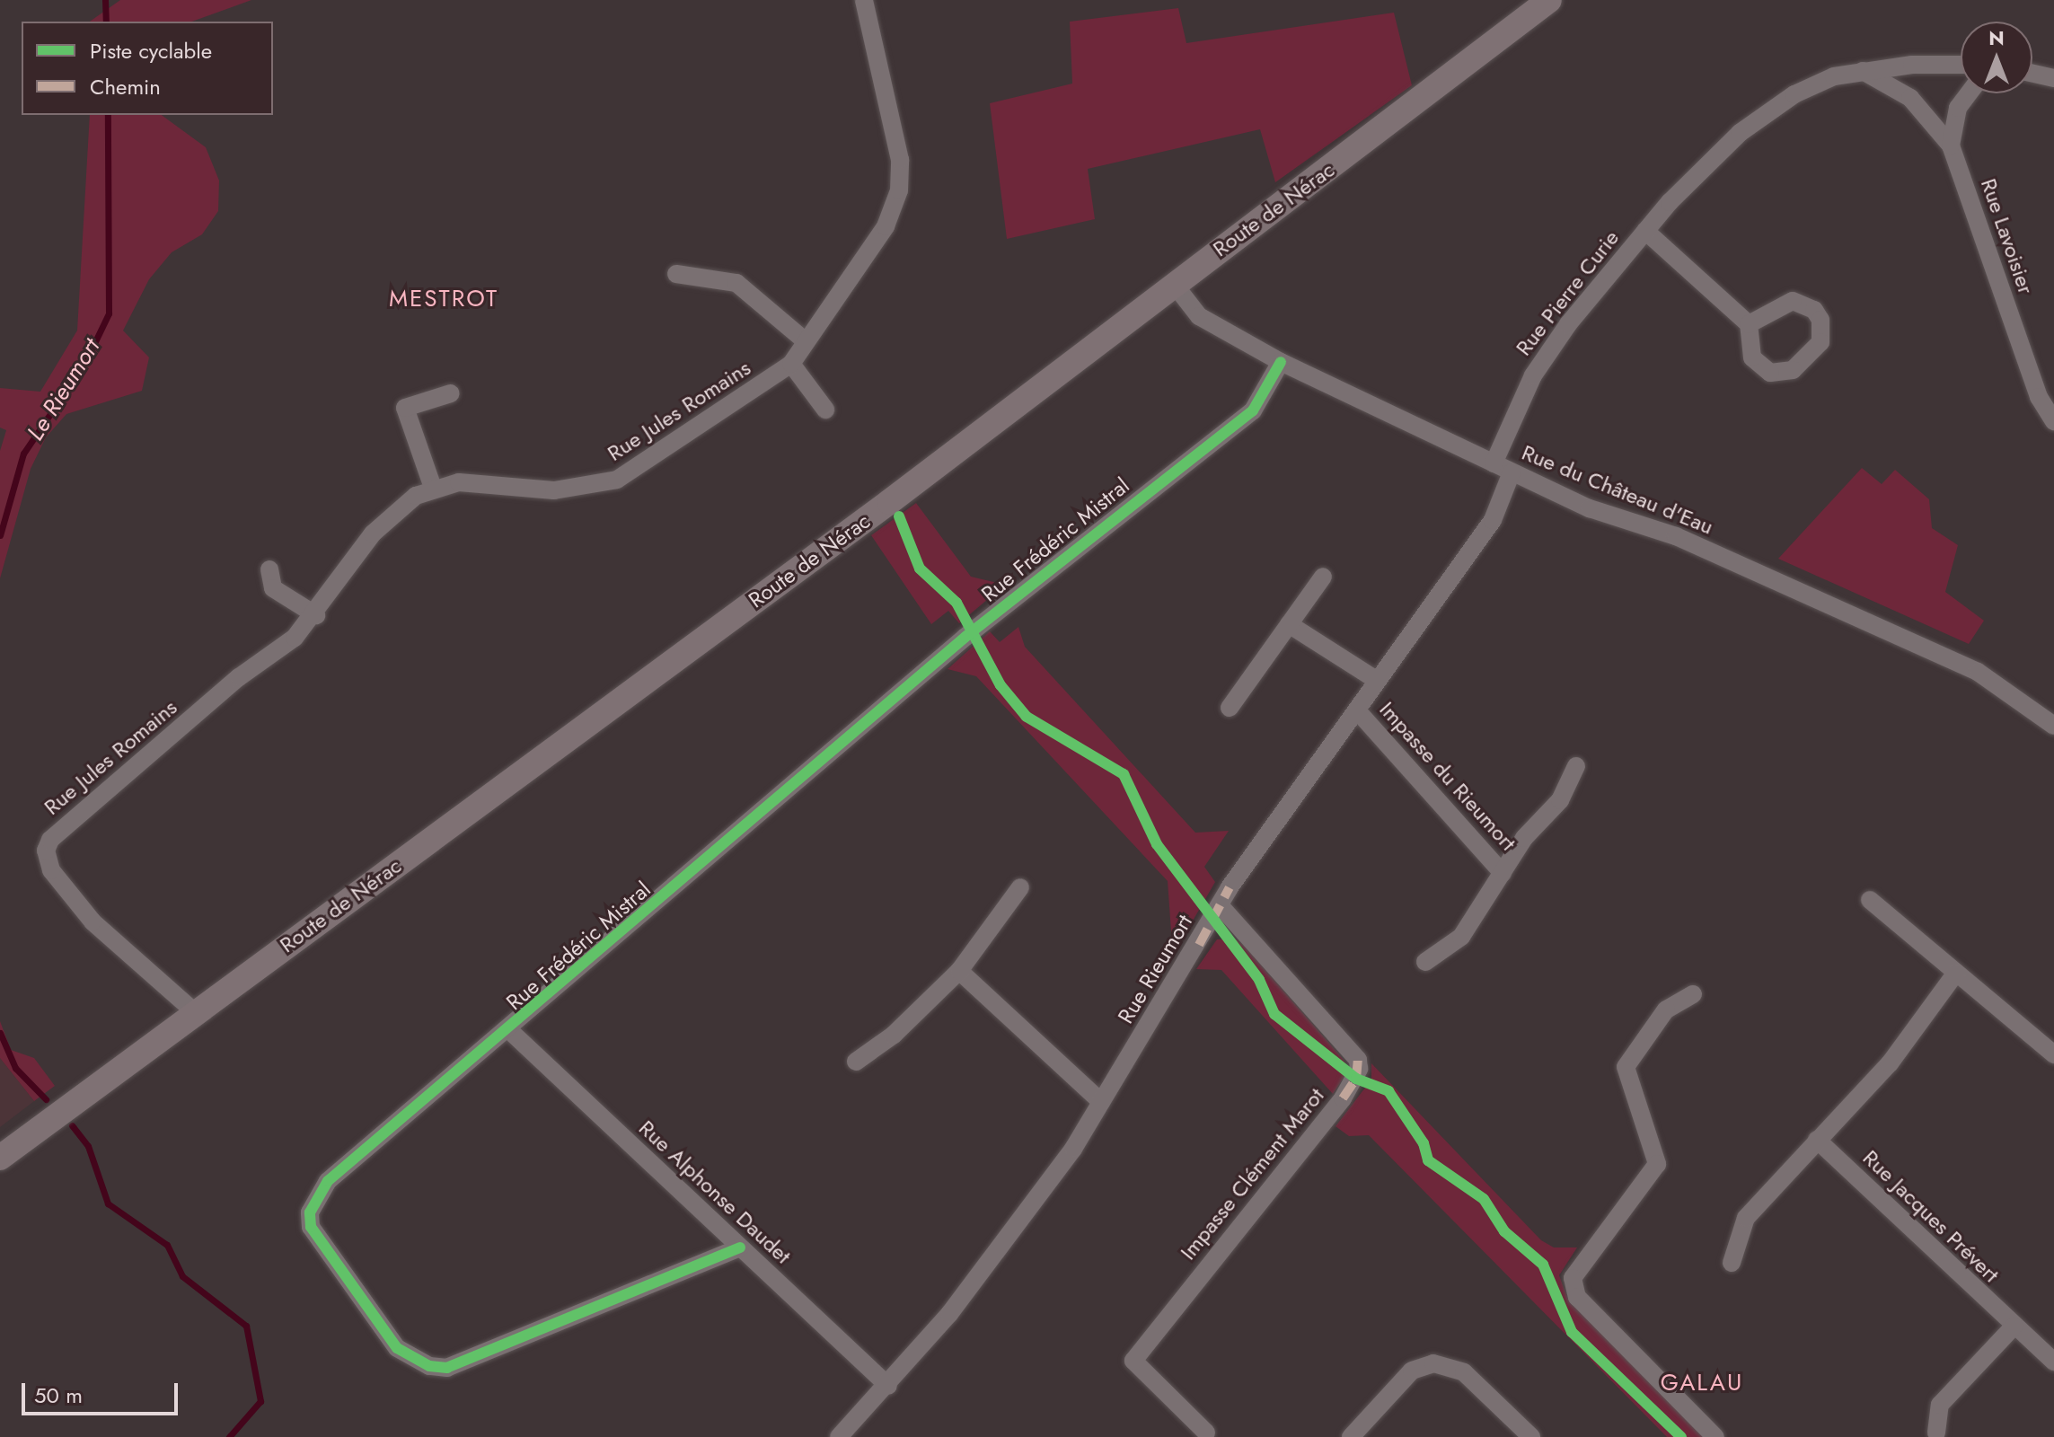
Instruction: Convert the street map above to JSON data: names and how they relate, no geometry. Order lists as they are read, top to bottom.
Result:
{
  "streets": {
    "main road": ["Route de Nérac"],
    "street": [
      "Rue Lavoisier",
      "Rue Pierre Curie",
      "Rue Jules Romains",
      "Rue du Château d'Eau",
      "Rue Frédéric Mistral",
      "Impasse du Rieumort",
      "Rue Rieumort",
      "Impasse Clément Marot",
      "Rue Alphonse Daudet",
      "Rue Jacques Prévert"
    ]
  },
  "crossings": [
    ["Route de Nérac", "Rue Jules Romains"],
    ["Route de Nérac", "Rue du Château d'Eau"],
    ["Rue Lavoisier", "Rue Pierre Curie"],
    ["Rue Pierre Curie", "Rue du Château d'Eau"],
    ["Rue du Château d'Eau", "Rue Frédéric Mistral"],
    ["Rue du Château d'Eau", "Rue Rieumort"],
    ["Rue Frédéric Mistral", "Rue Alphonse Daudet"],
    ["Impasse du Rieumort", "Rue Rieumort"],
    ["Rue Rieumort", "Impasse Clément Marot"],
    ["Rue Rieumort", "Rue Alphonse Daudet"]
  ],
  "districts": ["MESTROT", "GALAU"],
  "water": ["Le Rieumort"],
  "legend": ["Piste cyclable", "Chemin"],
  "scale_bar": "50 m",
  "north": "top"
}
